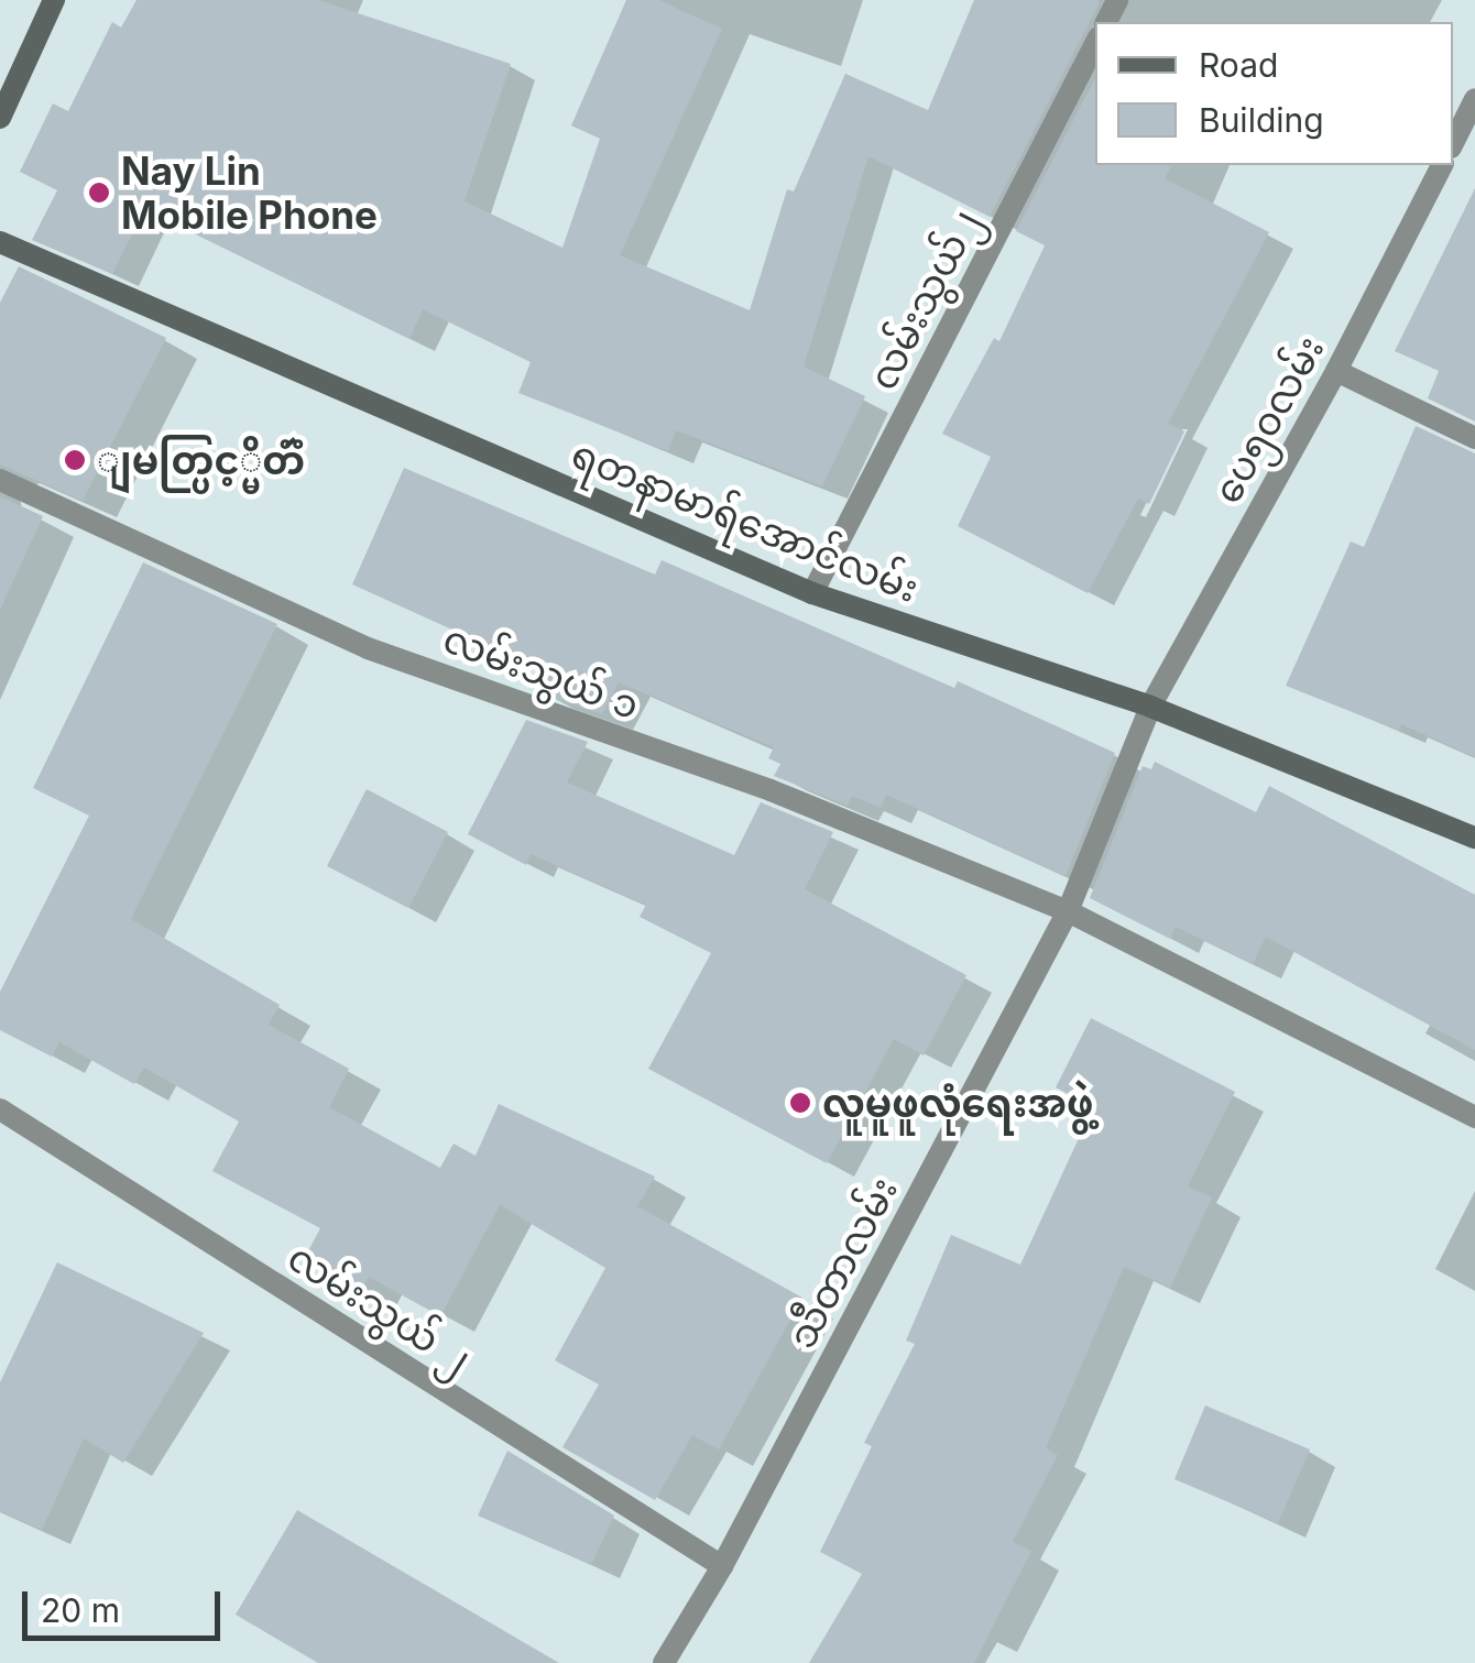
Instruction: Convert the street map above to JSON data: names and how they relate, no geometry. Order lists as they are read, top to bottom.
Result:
{
  "streets": {
    "street": [
      "လမ်းသွယ်၂",
      "ပေ၅၀လမ်း",
      "ရတနာမာရ်အောင်လမ်း",
      "လမ်းသွယ် ၁",
      "သီတာလမ်း",
      "လမ်းသွယ် ၂"
    ]
  },
  "crossings": [
    ["လမ်းသွယ်၂", "ရတနာမာရ်အောင်လမ်း"],
    ["ပေ၅၀လမ်း", "ရတနာမာရ်အောင်လမ်း"],
    ["ပေ၅၀လမ်း", "သီတာလမ်း"],
    ["ရတနာမာရ်အောင်လမ်း", "သီတာလမ်း"],
    ["လမ်းသွယ် ၁", "သီတာလမ်း"],
    ["သီတာလမ်း", "လမ်းသွယ် ၂"]
  ],
  "places": ["Nay Lin Mobile Phone", "ျမတ္ပြင့္မိတၱဴ", "လူမူဖူလုံရေးအဖွဲ့"],
  "legend": ["Road", "Building"],
  "scale_bar": "20 m"
}
